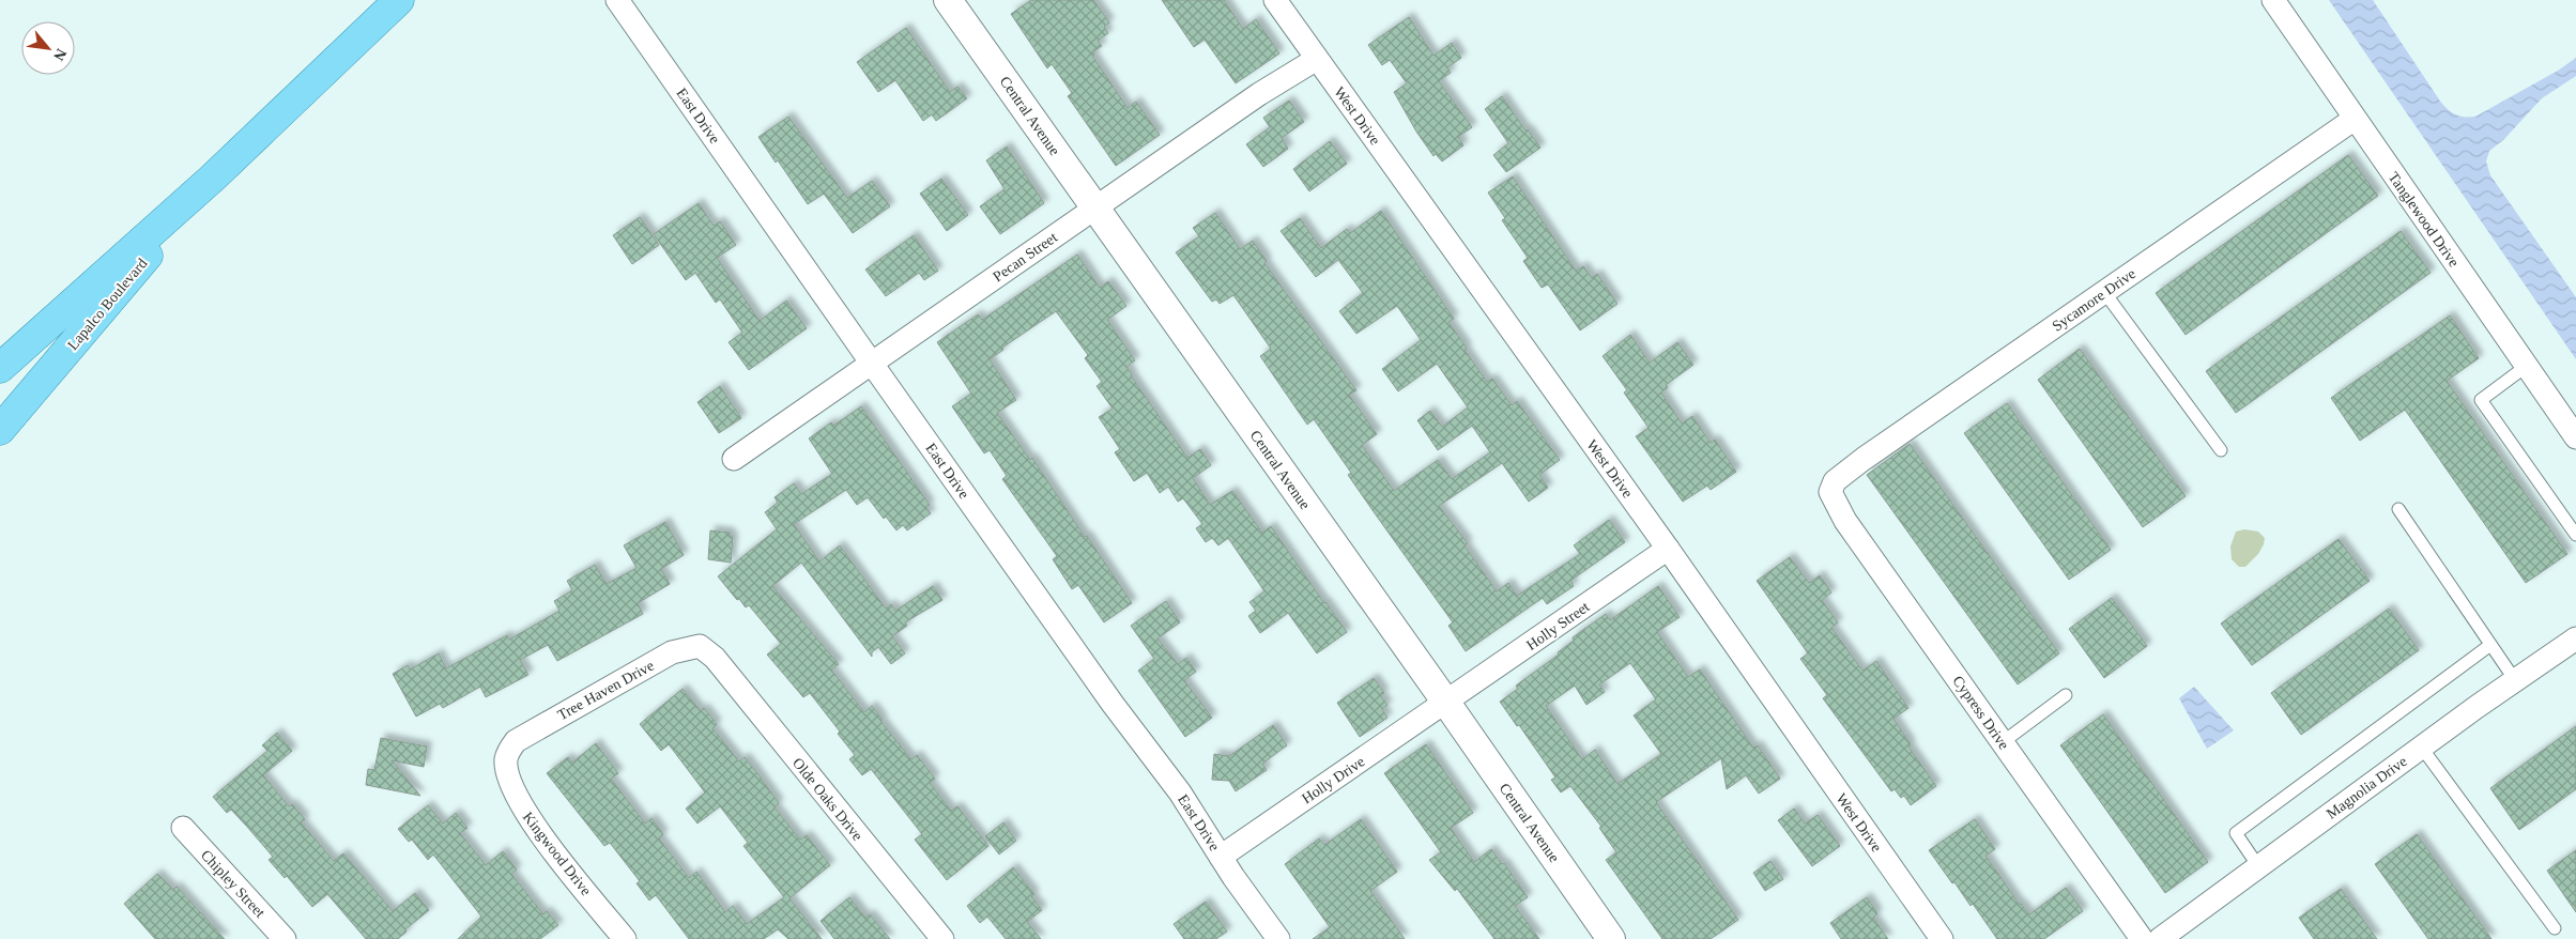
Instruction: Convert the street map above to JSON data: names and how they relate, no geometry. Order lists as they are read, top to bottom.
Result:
{
  "streets": {
    "main road": ["Lapalco Boulevard"],
    "street": [
      "East Drive",
      "Central Avenue",
      "West Drive",
      "Tanglewood Drive",
      "Pecan Street",
      "Sycamore Drive",
      "Holly Street",
      "Tree Haven Drive",
      "Cypress Drive",
      "Holly Drive",
      "Magnolia Drive",
      "Olde Oaks Drive",
      "Kingwood Drive",
      "Chipley Street"
    ]
  },
  "crossings": [
    ["East Drive", "Pecan Street"],
    ["East Drive", "Holly Drive"],
    ["Central Avenue", "Pecan Street"],
    ["Central Avenue", "Holly Street"],
    ["Central Avenue", "Holly Drive"],
    ["West Drive", "Pecan Street"],
    ["West Drive", "Holly Street"],
    ["Tanglewood Drive", "Sycamore Drive"],
    ["Sycamore Drive", "Cypress Drive"],
    ["Holly Street", "Holly Drive"],
    ["Tree Haven Drive", "Olde Oaks Drive"],
    ["Tree Haven Drive", "Kingwood Drive"]
  ],
  "north": "bottom right"
}
